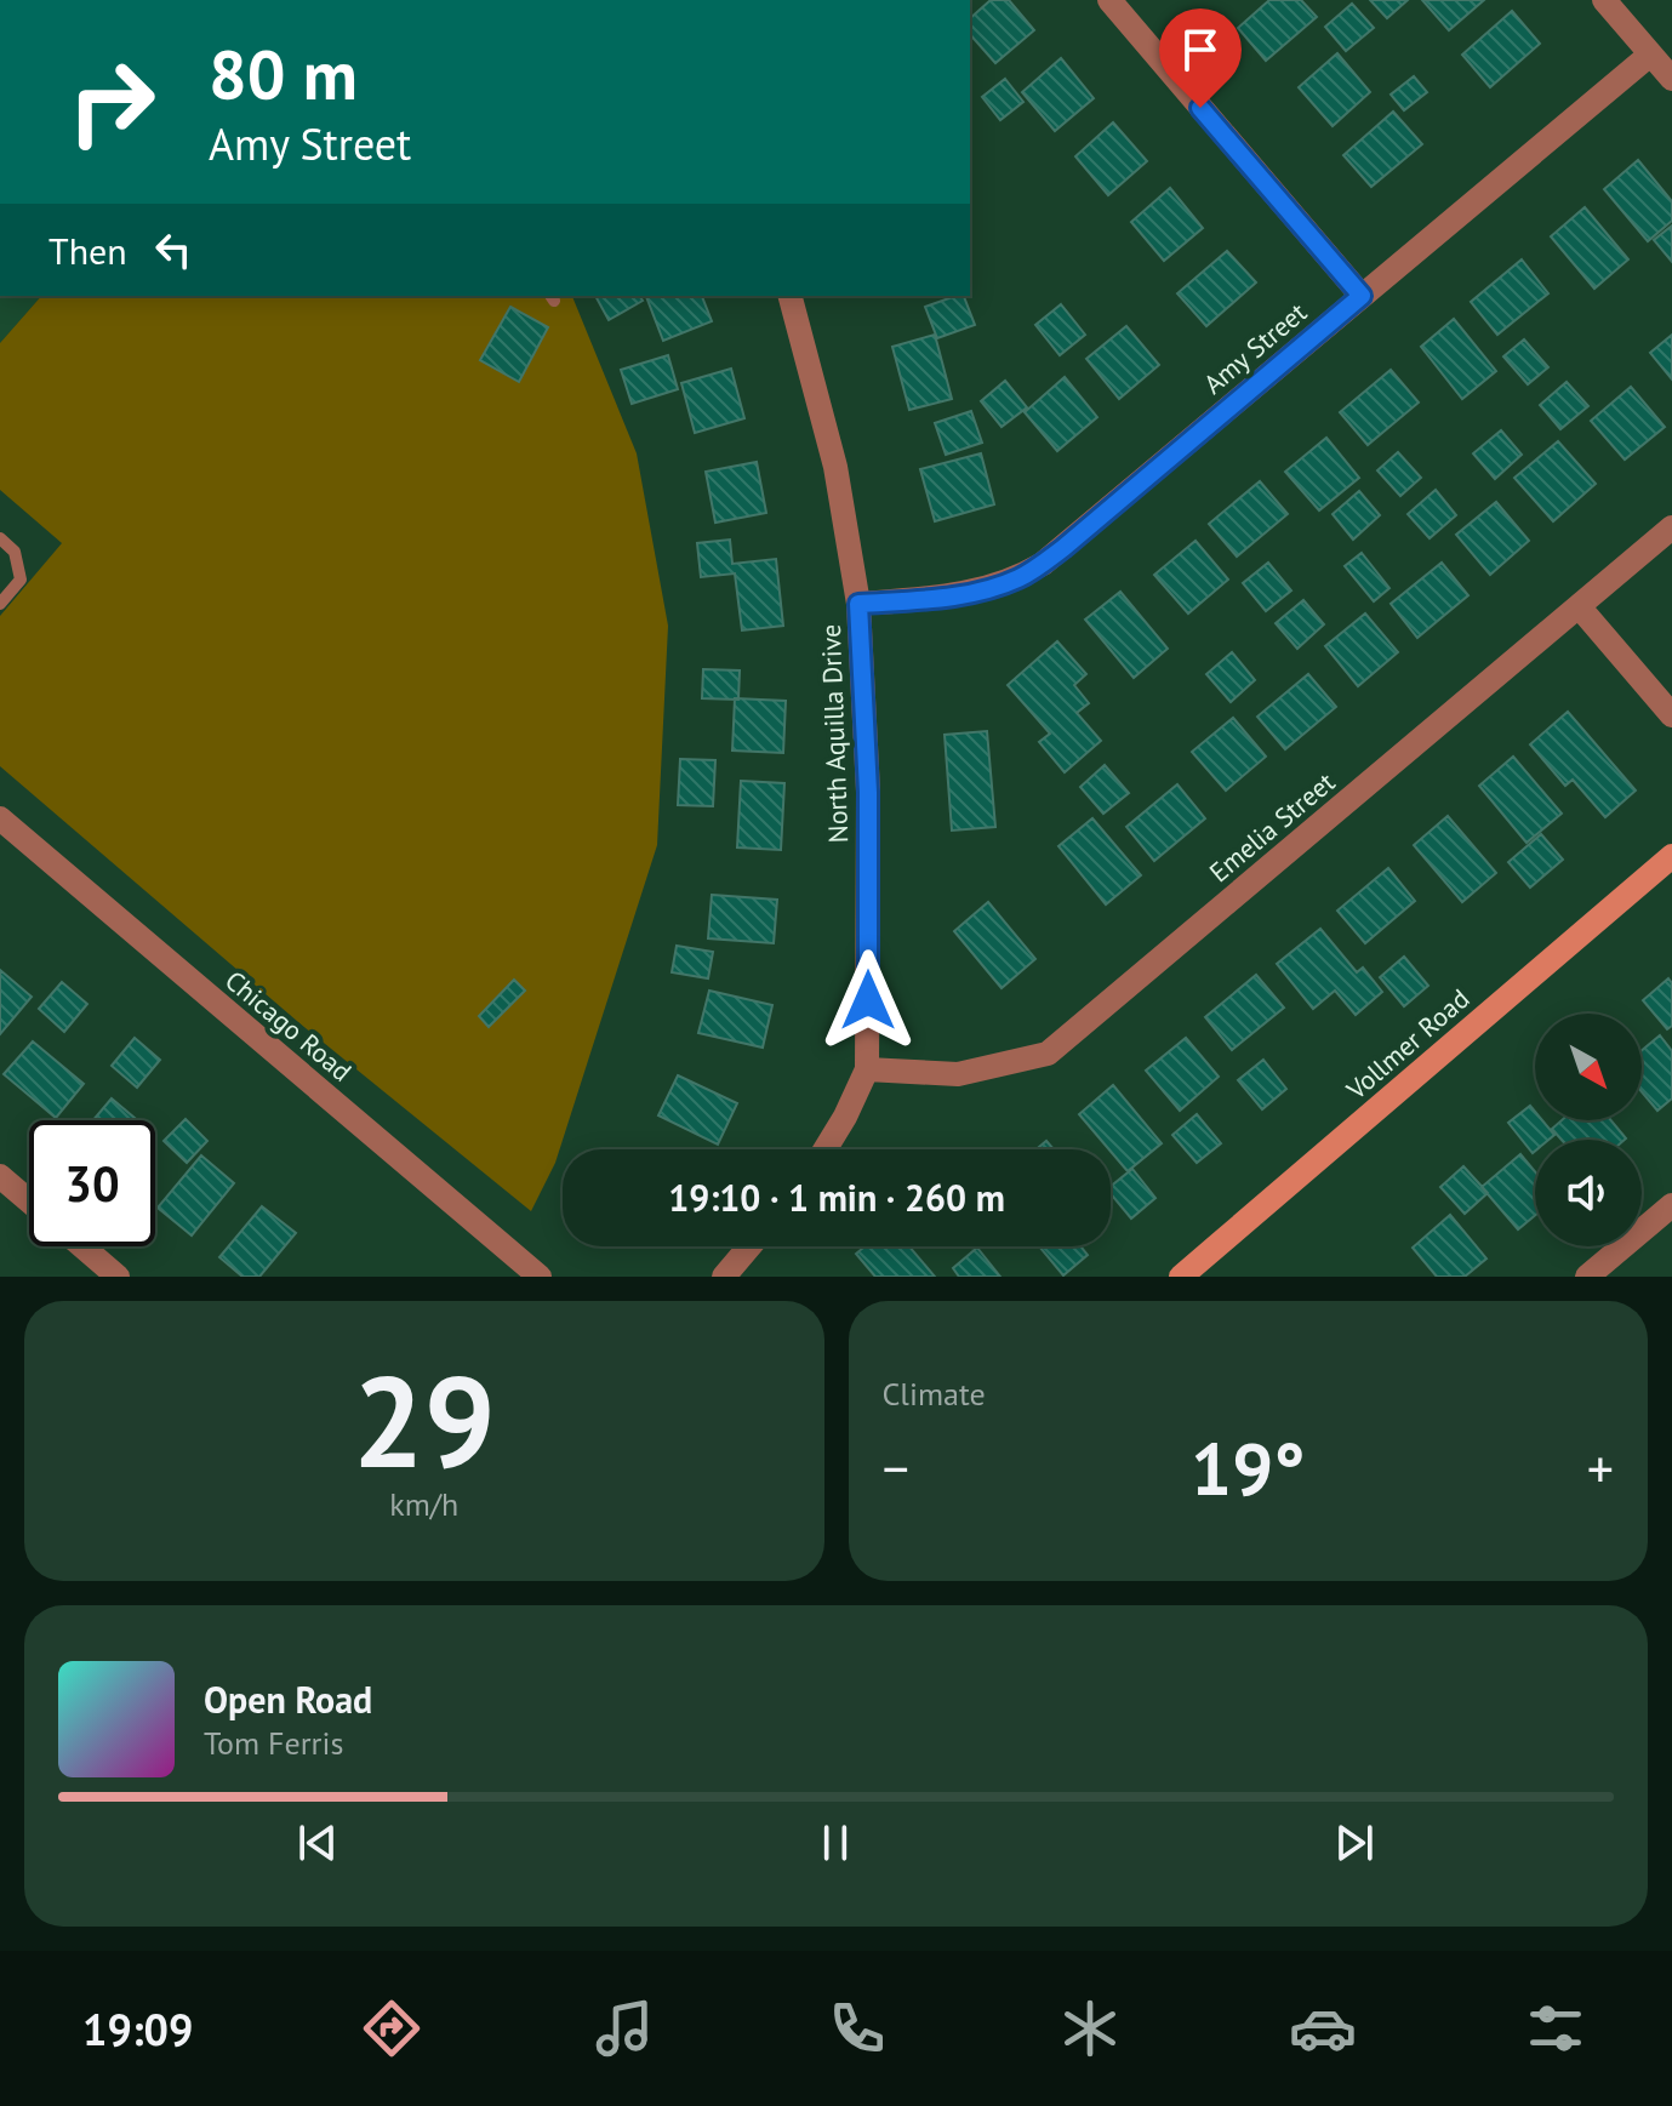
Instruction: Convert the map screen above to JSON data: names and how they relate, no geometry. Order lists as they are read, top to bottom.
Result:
{
  "streets": {
    "main road": ["Vollmer Road"],
    "street": [
      "Amy Street",
      "North Aquilla Drive",
      "Emelia Street",
      "Chicago Road"
    ]
  },
  "crossings": [
    ["Amy Street", "North Aquilla Drive"],
    ["North Aquilla Drive", "Emelia Street"]
  ],
  "north": "bottom right",
  "page": {
    "turn": ["80 m", "Amy Street"],
    "then": "Then",
    "limit": "30",
    "trip": "19:10 · 1 min · 260 m",
    "tile": [
      ["29", "km/h"],
      "Climate"
    ],
    "heat": ["−", "19°", "+"],
    "song": ["Open Road", "Tom Ferris"],
    "tabs": "19:09"
  }
}
